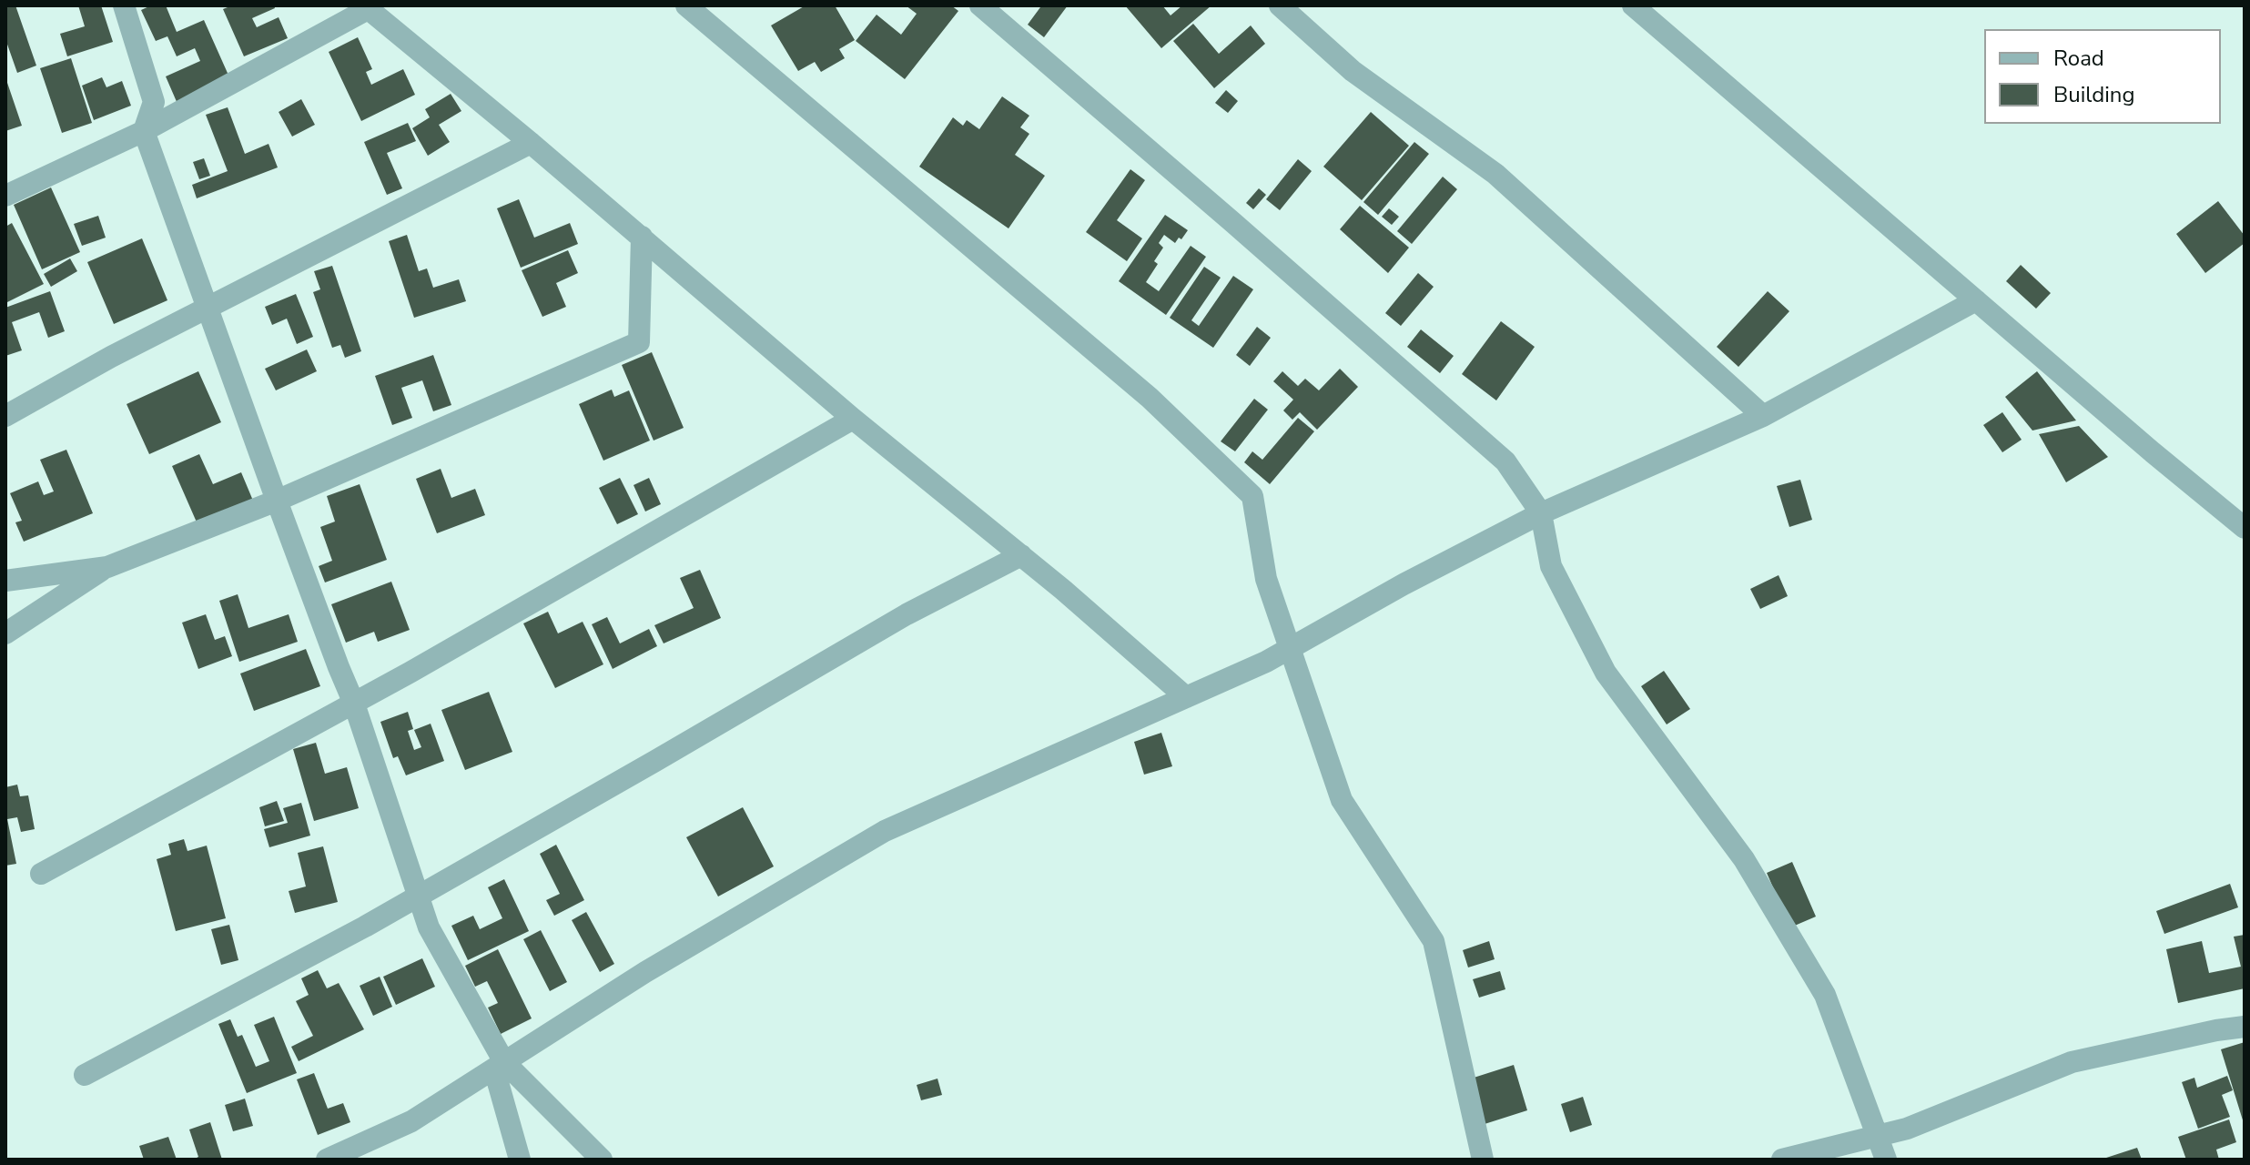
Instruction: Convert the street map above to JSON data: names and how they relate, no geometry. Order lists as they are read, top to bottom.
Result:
{
  "legend": ["Road", "Building"]
}
